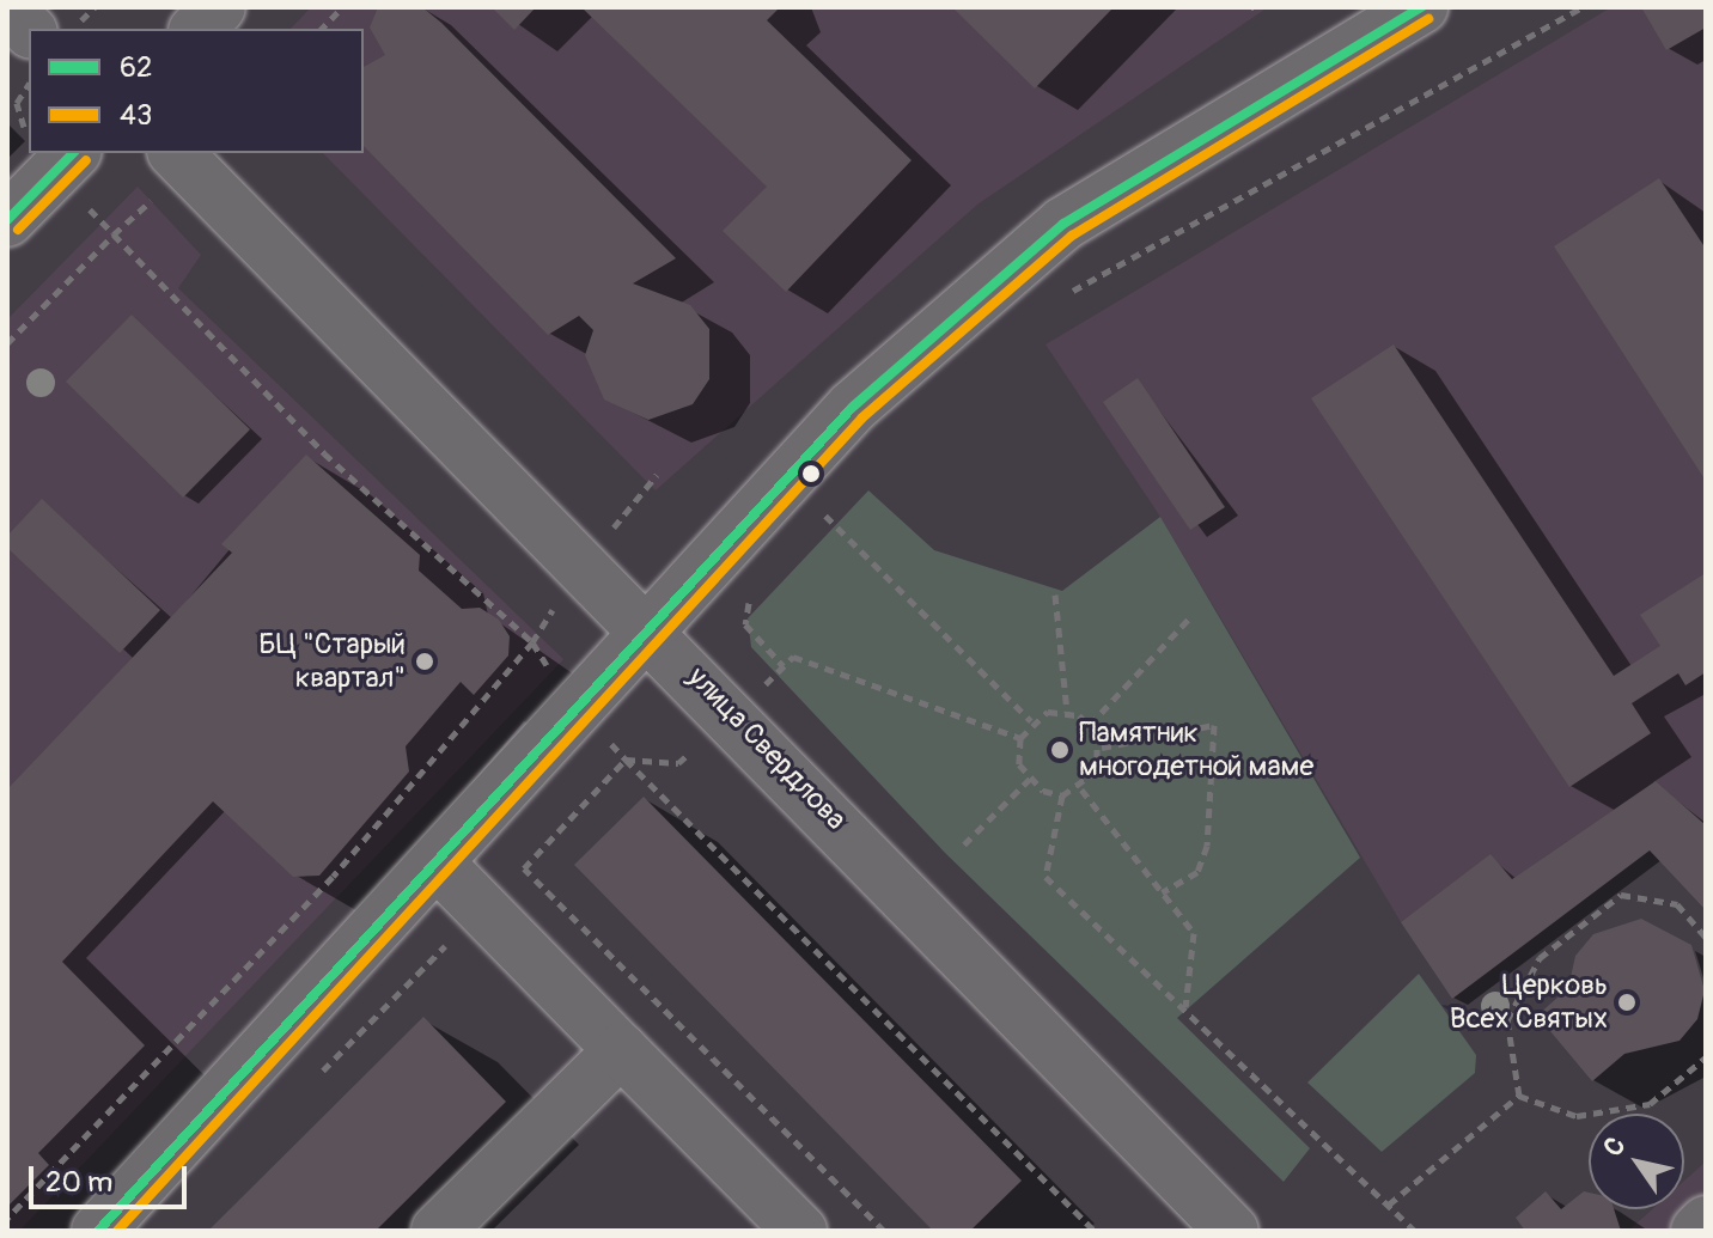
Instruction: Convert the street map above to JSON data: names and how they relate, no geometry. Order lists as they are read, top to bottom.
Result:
{
  "streets": {
    "main road": ["улица Свердлова"]
  },
  "places": ["БЦ \"Старый квартал\"", "Памятник многодетной маме", "Церковь Всех Святых"],
  "lines": ["transit line 62", "transit line 43"],
  "legend": ["62", "43"],
  "scale_bar": "20 m",
  "north": "top left"
}
